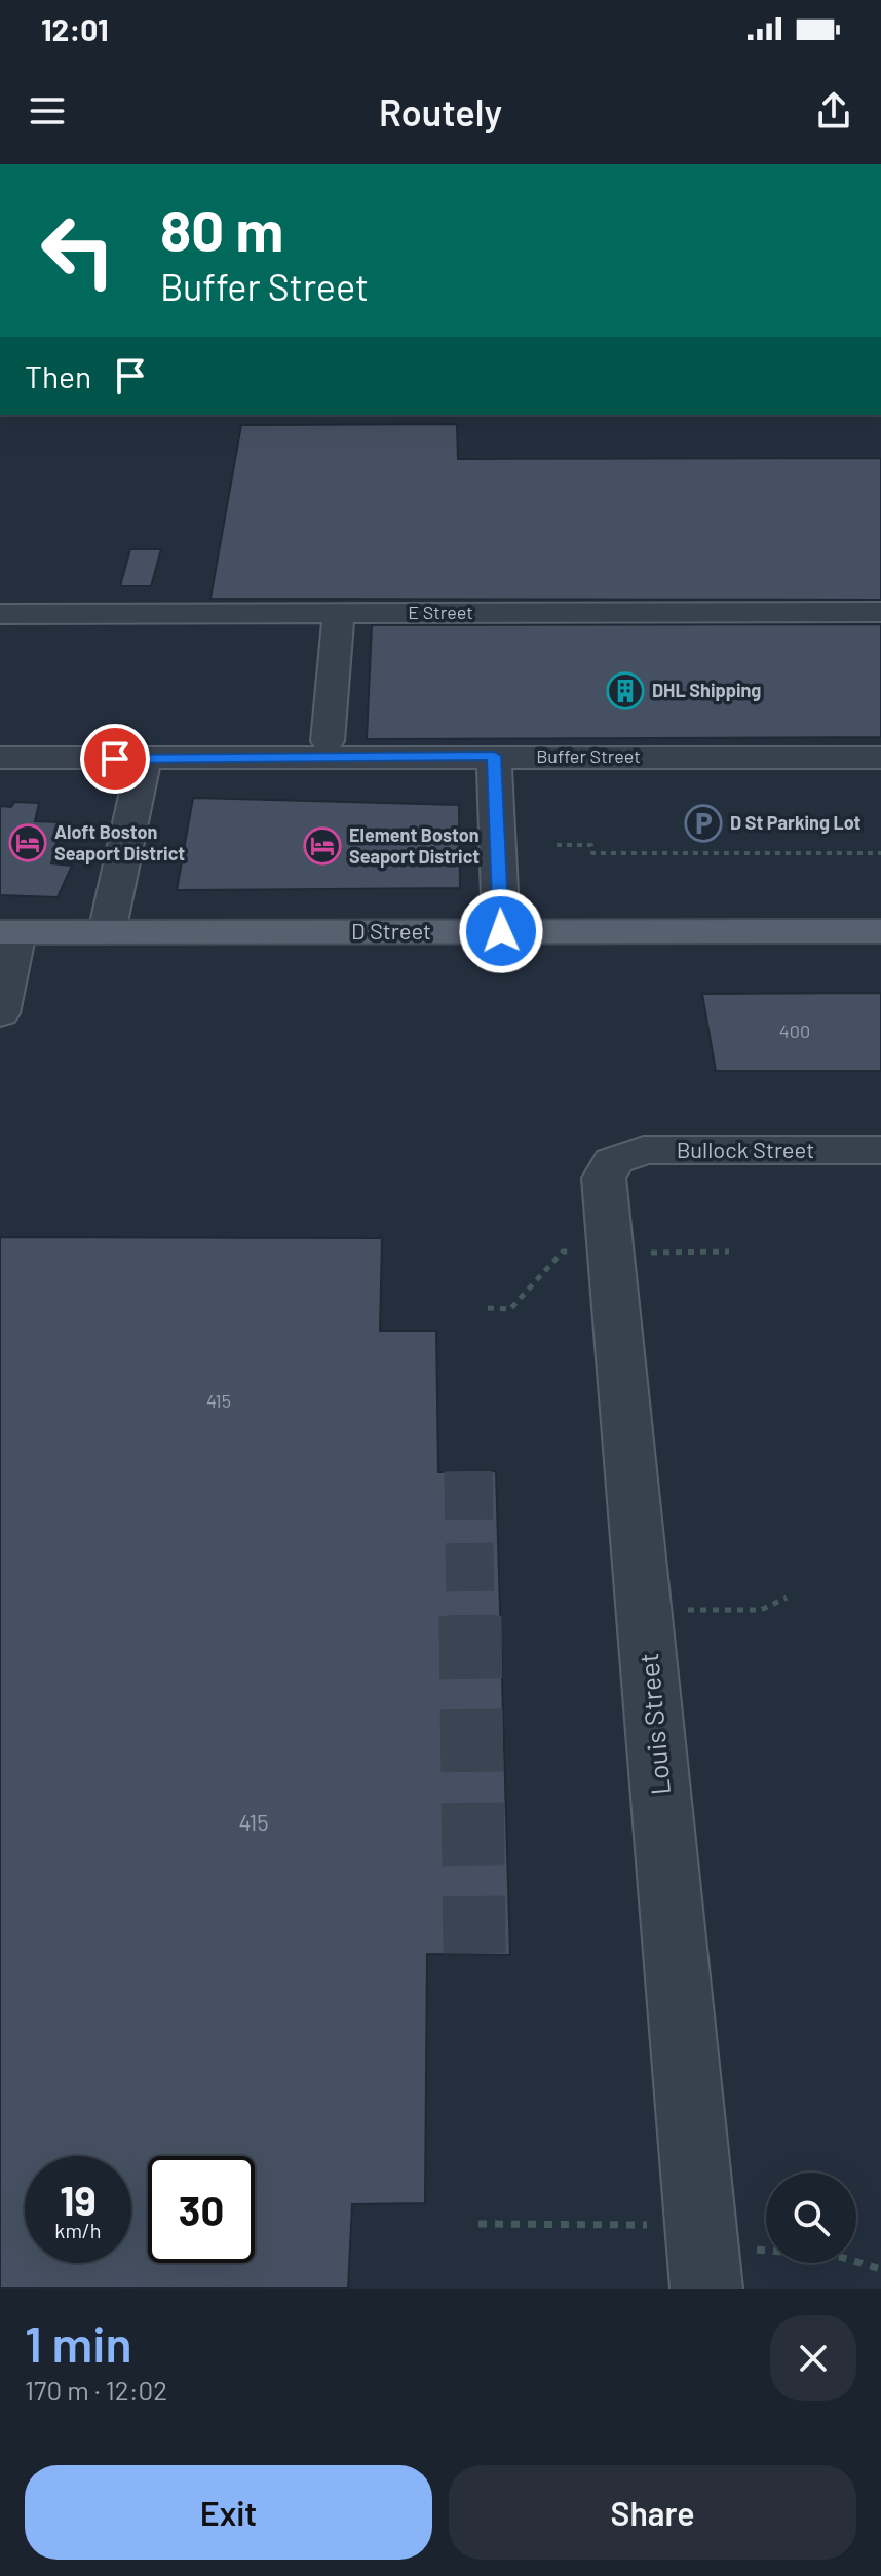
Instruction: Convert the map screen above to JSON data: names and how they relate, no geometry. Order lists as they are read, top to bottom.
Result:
{
  "streets": {
    "main road": ["D Street"],
    "street": [
      "E Street",
      "Buffer Street",
      "Bullock Street",
      "Louis Street"
    ]
  },
  "crossings": [
    ["Bullock Street", "Louis Street"]
  ],
  "places": {
    "building": ["DHL Shipping"],
    "parking": ["D St Parking Lot"],
    "hotel": ["Aloft Boston Seaport District", "Element Boston Seaport District"]
  },
  "house_numbers": ["400", "415", "415"],
  "page": {
    "status": "12:01",
    "header": "Routely",
    "turn": ["80 m", "Buffer Street"],
    "then": "Then",
    "speed": "19 km/h",
    "limit": "30",
    "heading": ["1 min", "170 m · 12:02"],
    "buttons": ["Exit", "Share"]
  }
}
